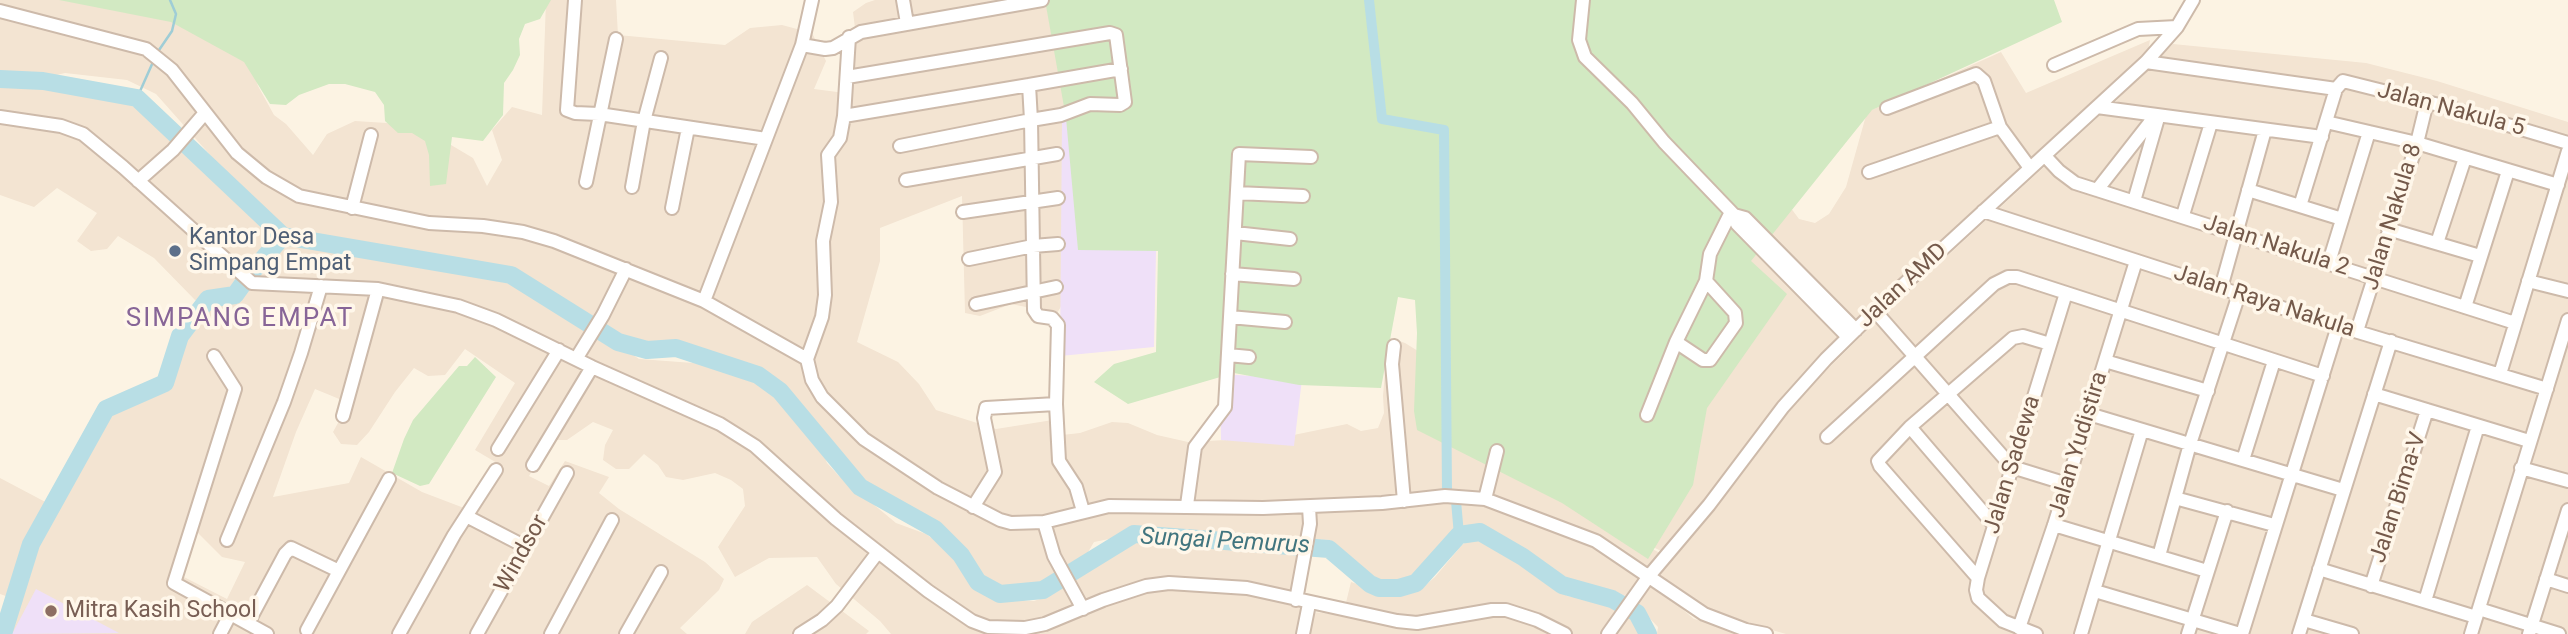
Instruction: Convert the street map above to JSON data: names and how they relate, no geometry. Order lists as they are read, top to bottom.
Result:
{
  "streets": {
    "street": [
      "Jalan Nakula 5",
      "Jalan Nakula 8",
      "Jalan Nakula 2",
      "Jalan AMD",
      "Jalan Raya Nakula",
      "Jalan Yudistira",
      "Jalan Sadewa",
      "Jalan Bima-V",
      "Windsor"
    ]
  },
  "crossings": [
    ["Jalan Nakula 5", "Jalan Nakula 8"],
    ["Jalan Nakula 8", "Jalan Nakula 2"],
    ["Jalan Nakula 8", "Jalan Raya Nakula"],
    ["Jalan Nakula 2", "Jalan AMD"],
    ["Jalan AMD", "Jalan Raya Nakula"],
    ["Jalan Raya Nakula", "Jalan Yudistira"]
  ],
  "districts": ["SIMPANG EMPAT"],
  "water": ["Sungai Pemurus"],
  "places": ["Kantor Desa Simpang Empat", "Mitra Kasih School"]
}
